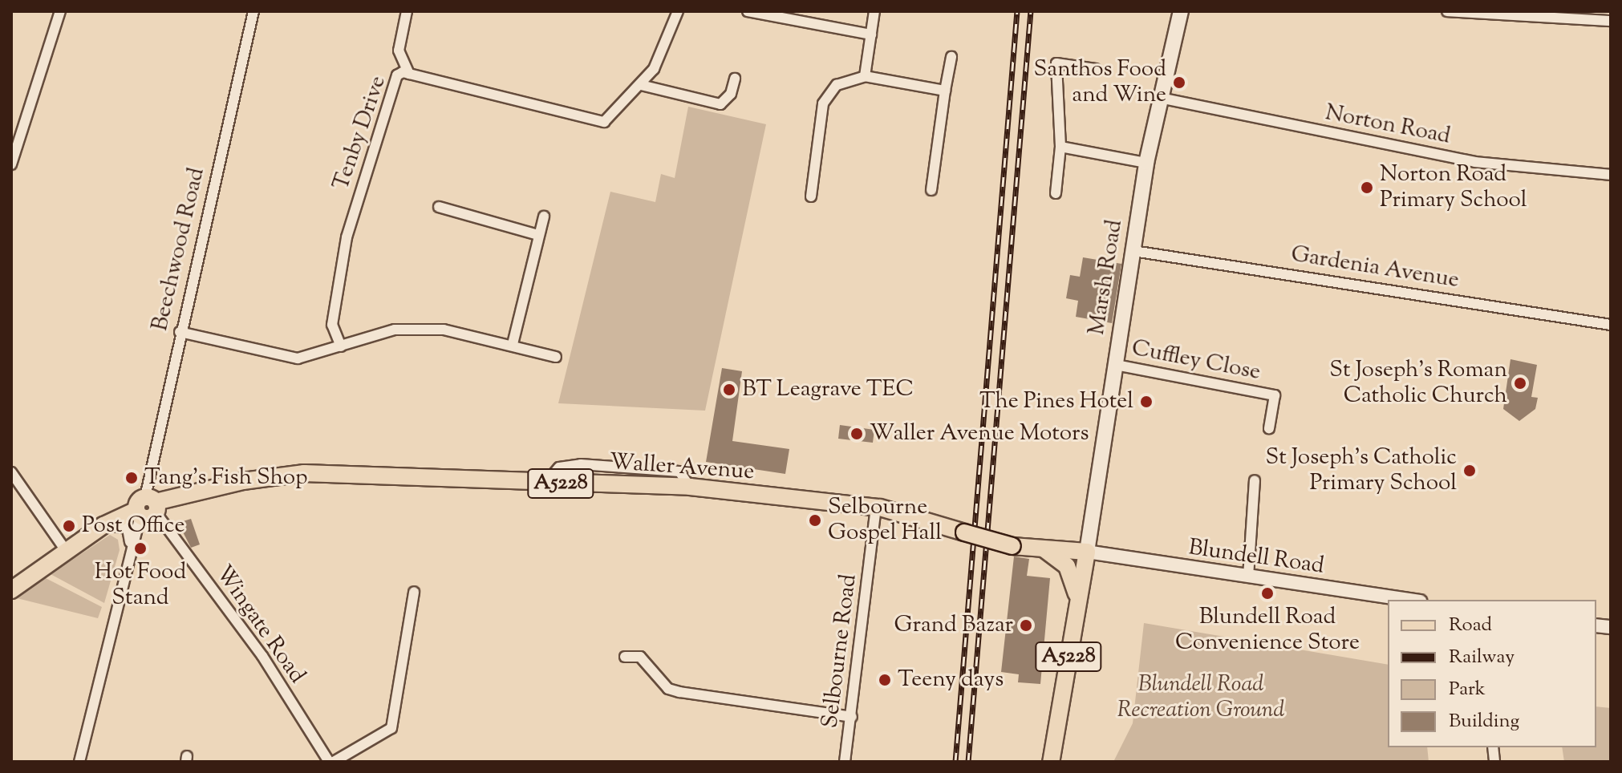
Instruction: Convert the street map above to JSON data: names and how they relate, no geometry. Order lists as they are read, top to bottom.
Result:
{
  "streets": {
    "main road": ["Marsh Road", "Waller Avenue", "A5228"],
    "street": [
      "Norton Road",
      "Tenby Drive",
      "Beechwood Road",
      "Gardenia Avenue",
      "Cuffley Close",
      "Blundell Road",
      "Wingate Road",
      "Selbourne Road"
    ]
  },
  "crossings": [
    ["Norton Road", "Marsh Road"],
    ["Beechwood Road", "Waller Avenue"],
    ["Beechwood Road", "Wingate Road"],
    ["Gardenia Avenue", "Marsh Road"],
    ["Marsh Road", "Cuffley Close"],
    ["Marsh Road", "Waller Avenue"],
    ["Marsh Road", "A5228"],
    ["Marsh Road", "Blundell Road"],
    ["Waller Avenue", "A5228"],
    ["Waller Avenue", "Blundell Road"],
    ["Waller Avenue", "Wingate Road"],
    ["Waller Avenue", "Selbourne Road"],
    ["A5228", "Blundell Road"]
  ],
  "parks": ["Blundell Road Recreation Ground"],
  "places": [
    "Santhos Food and Wine",
    "Norton Road Primary School",
    "St Joseph's Roman Catholic Church",
    "BT Leagrave TEC",
    "The Pines Hotel",
    "Waller Avenue Motors",
    "St Joseph's Catholic Primary School",
    "Tang's Fish Shop",
    "Selbourne Gospel Hall",
    "Post Office",
    "Hot Food Stand",
    "Blundell Road Convenience Store",
    "Grand Bazar",
    "Teeny days"
  ],
  "legend": [
    "Road",
    "Railway",
    "Park",
    "Building"
  ]
}
